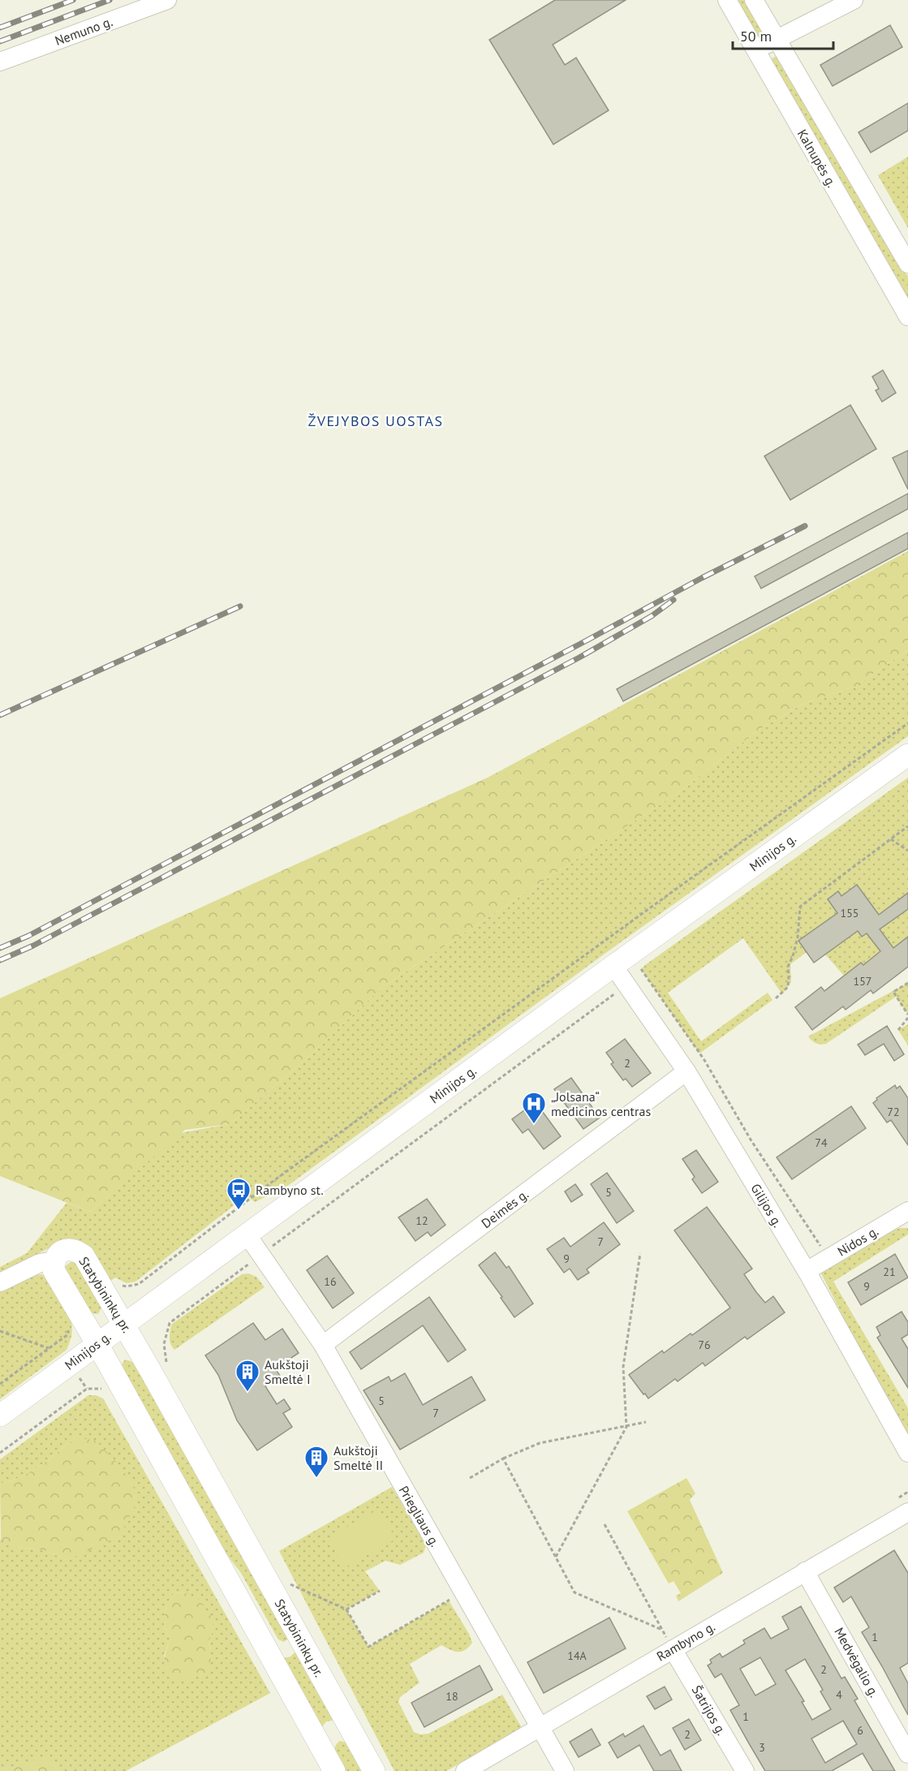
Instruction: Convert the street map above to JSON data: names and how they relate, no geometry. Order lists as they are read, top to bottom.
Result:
{
  "streets": {
    "main road": ["Minijos g.", "Statybininkų pr."],
    "street": [
      "Nemuno g.",
      "Kalnupės g.",
      "Gilijos g.",
      "Deimės g.",
      "Nidos g.",
      "Priegliaus g.",
      "Rambyno g.",
      "Medvėgalio g.",
      "Šatrijos g."
    ]
  },
  "crossings": [
    ["Minijos g.", "Gilijos g."],
    ["Minijos g.", "Statybininkų pr."],
    ["Minijos g.", "Priegliaus g."],
    ["Gilijos g.", "Deimės g."],
    ["Gilijos g.", "Nidos g."],
    ["Deimės g.", "Priegliaus g."],
    ["Priegliaus g.", "Rambyno g."],
    ["Rambyno g.", "Medvėgalio g."],
    ["Rambyno g.", "Šatrijos g."]
  ],
  "districts": ["ŽVEJYBOS UOSTAS"],
  "places": {
    "hospital": ["„Jolsana“ medicinos centras"],
    "bus stop": ["Rambyno st."],
    "building": ["Aukštoji Smeltė I", "Aukštoji Smeltė II"]
  },
  "house_numbers": [
    "155",
    "157",
    "2",
    "72",
    "74",
    "5",
    "12",
    "7",
    "9",
    "21",
    "16",
    "9",
    "76",
    "5",
    "7",
    "1",
    "14A",
    "2",
    "4",
    "18",
    "1",
    "6",
    "2",
    "3"
  ],
  "scale_bar": "50 m"
}
